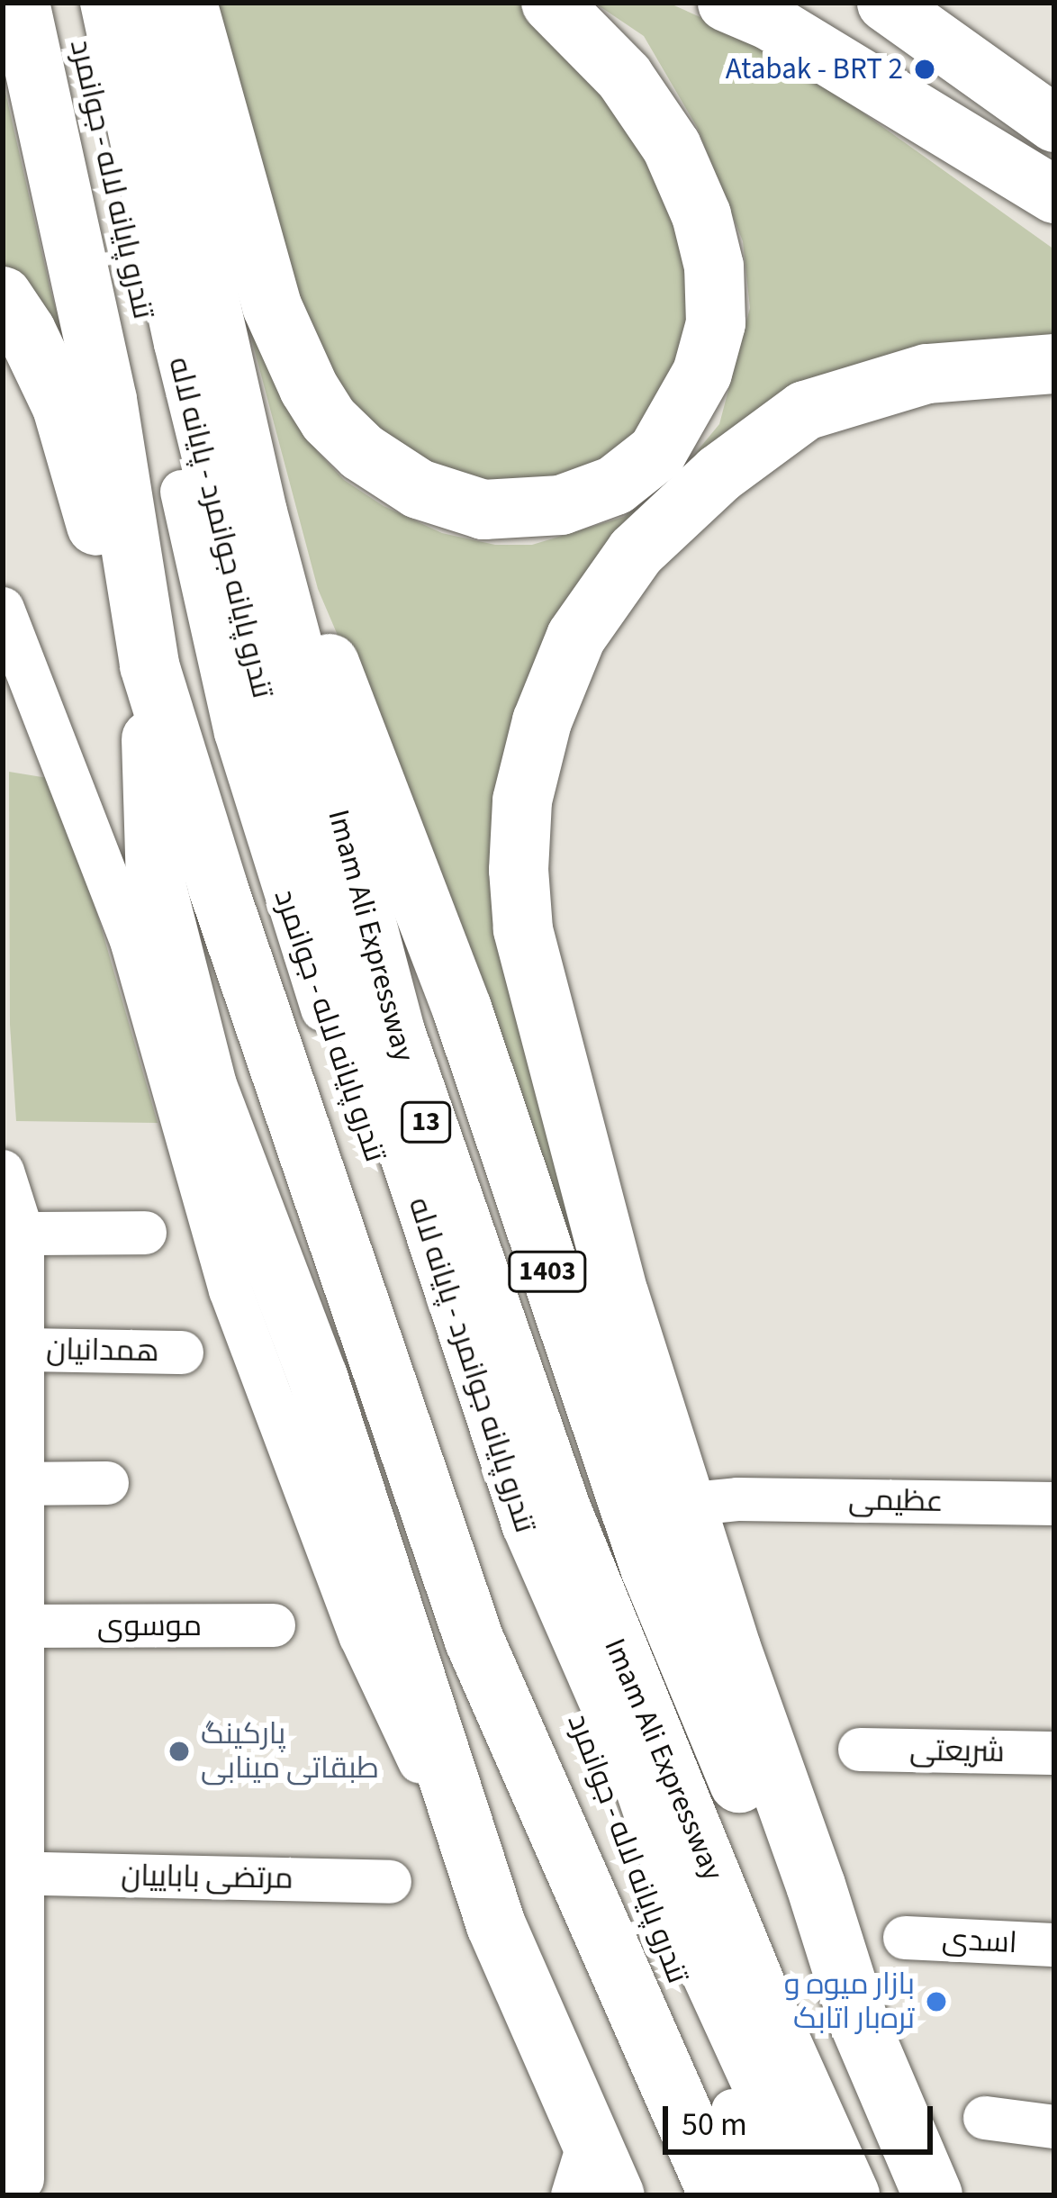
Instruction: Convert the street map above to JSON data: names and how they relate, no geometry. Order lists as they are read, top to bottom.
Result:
{
  "streets": {
    "highway": ["Imam Ali Expressway", "13", "1403"],
    "street": [
      "تندرو پایانه لاله - جوانمرد",
      "تندرو پایانه جوانمرد - پایانه لاله",
      "همدانیان",
      "عظیمی",
      "موسوی",
      "شریعتی",
      "مرتضی باباییان",
      "اسدی"
    ]
  },
  "crossings": [
    ["Imam Ali Expressway", "1403"]
  ],
  "places": ["Atabak - BRT 2", "پارکینگ طبقاتی مینابی", "بازار میوه و تره‌بار اتابک"],
  "scale_bar": "50 m"
}
